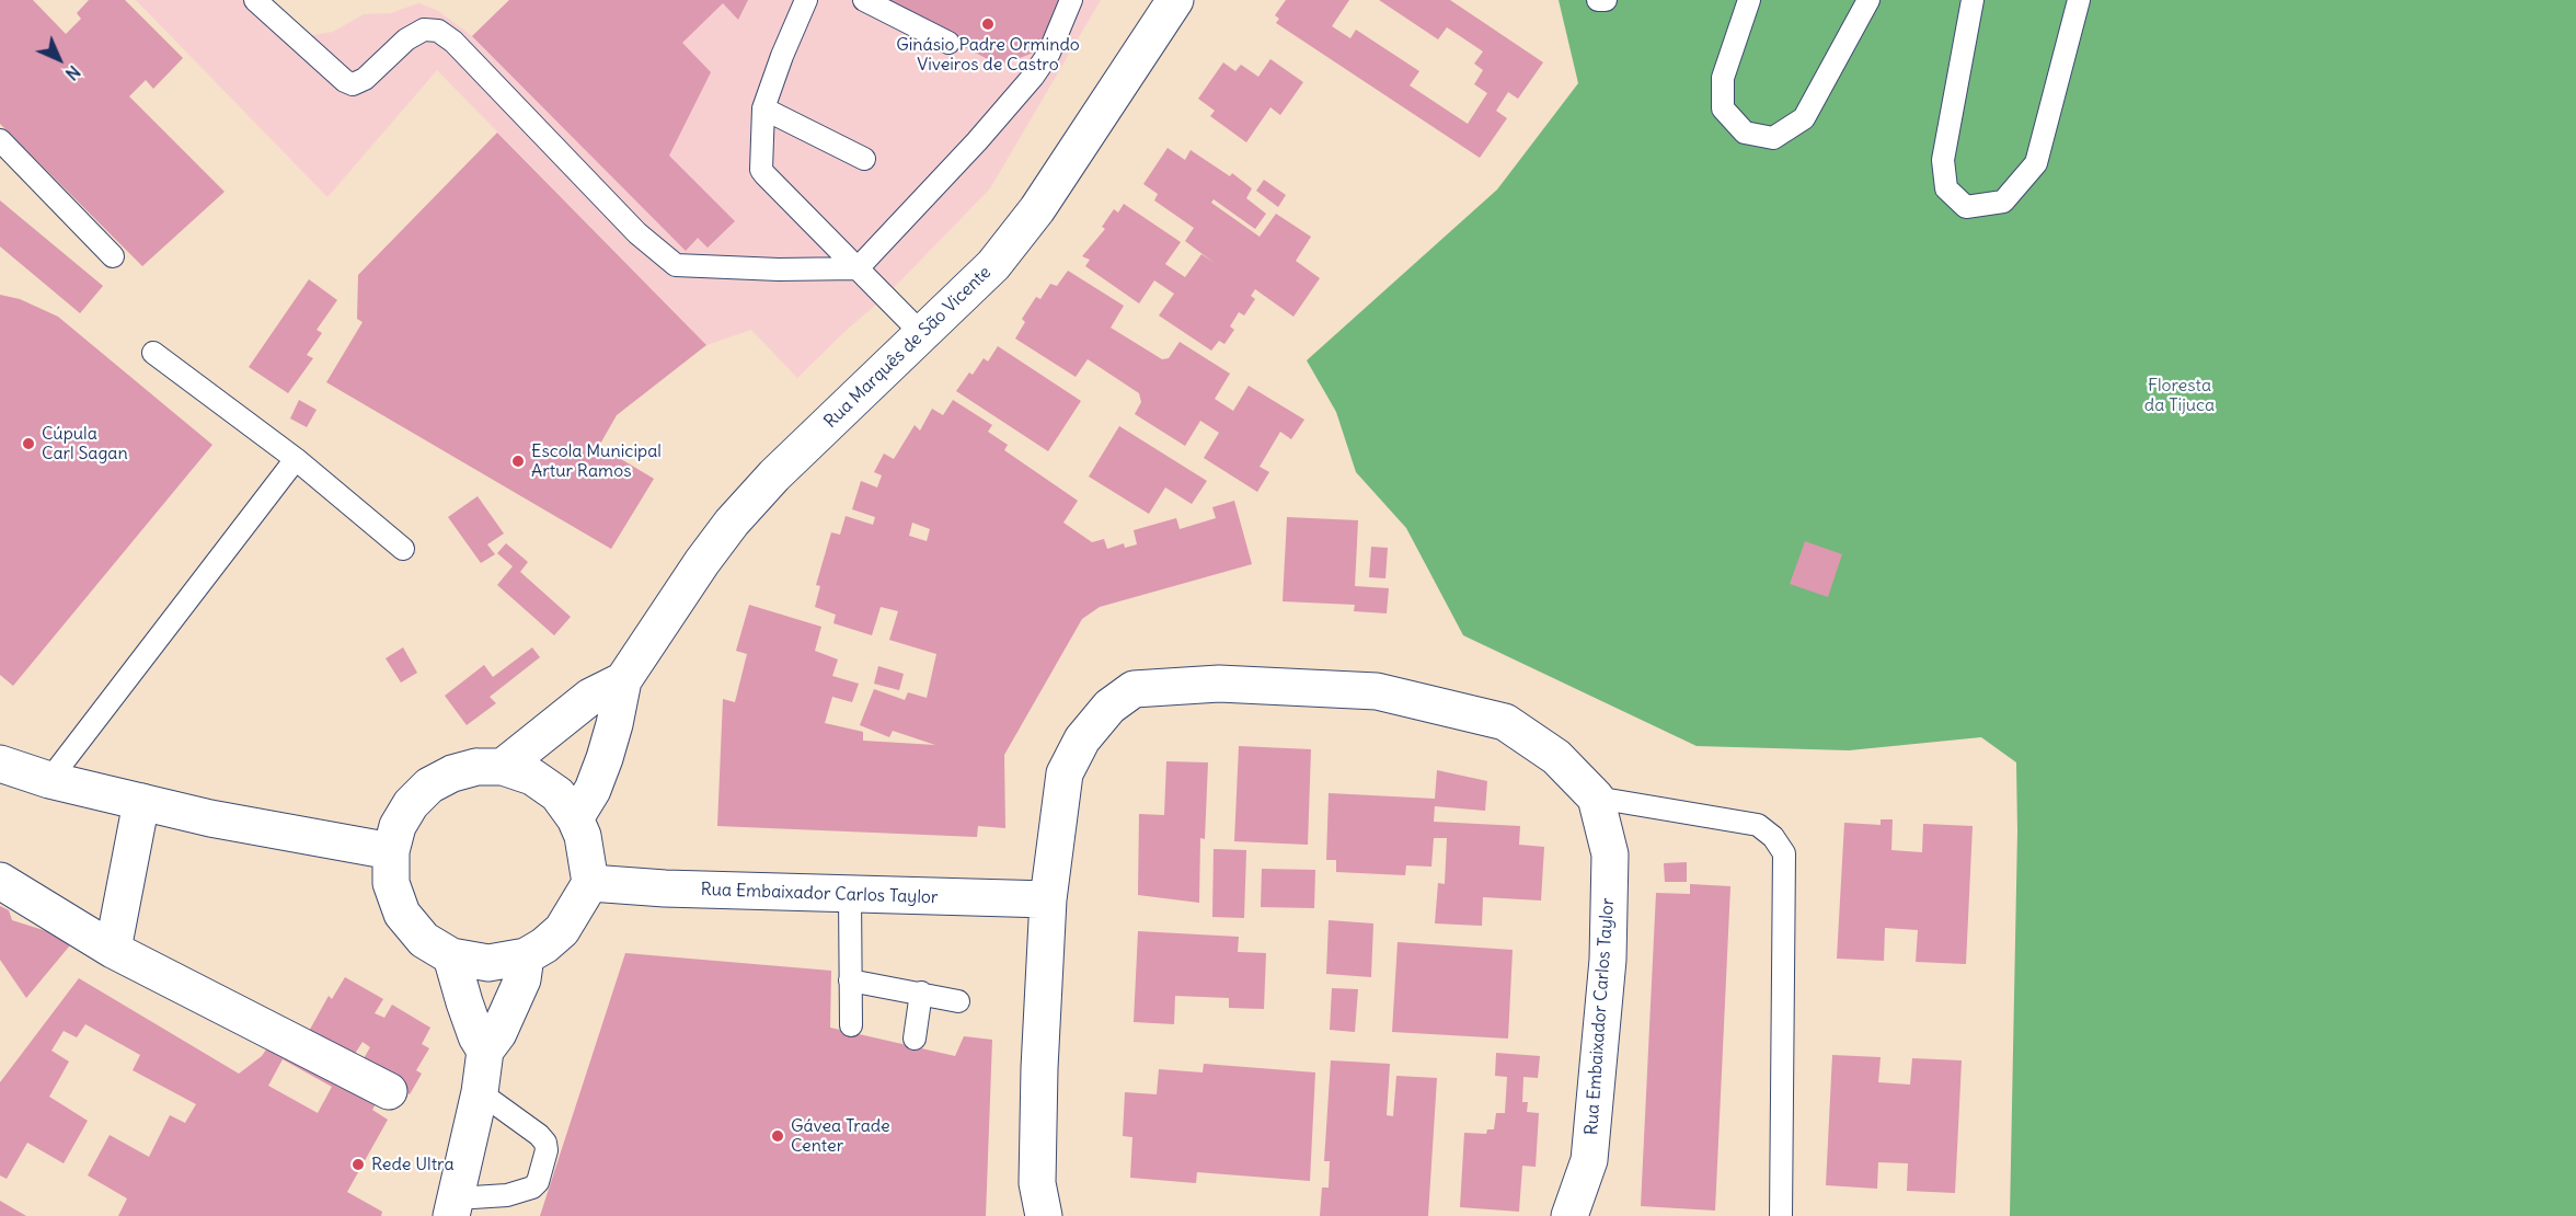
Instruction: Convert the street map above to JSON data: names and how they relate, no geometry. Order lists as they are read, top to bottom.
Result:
{
  "streets": {
    "street": ["Rua Marquês de São Vicente", "Rua Embaixador Carlos Taylor"]
  },
  "crossings": [
    ["Rua Marquês de São Vicente", "Rua Embaixador Carlos Taylor"]
  ],
  "parks": ["Floresta da Tijuca"],
  "places": [
    "Ginásio Padre Ormindo Viveiros de Castro",
    "Cúpula Carl Sagan",
    "Escola Municipal Artur Ramos",
    "Gávea Trade Center",
    "Rede Ultra"
  ],
  "north": "bottom right"
}
